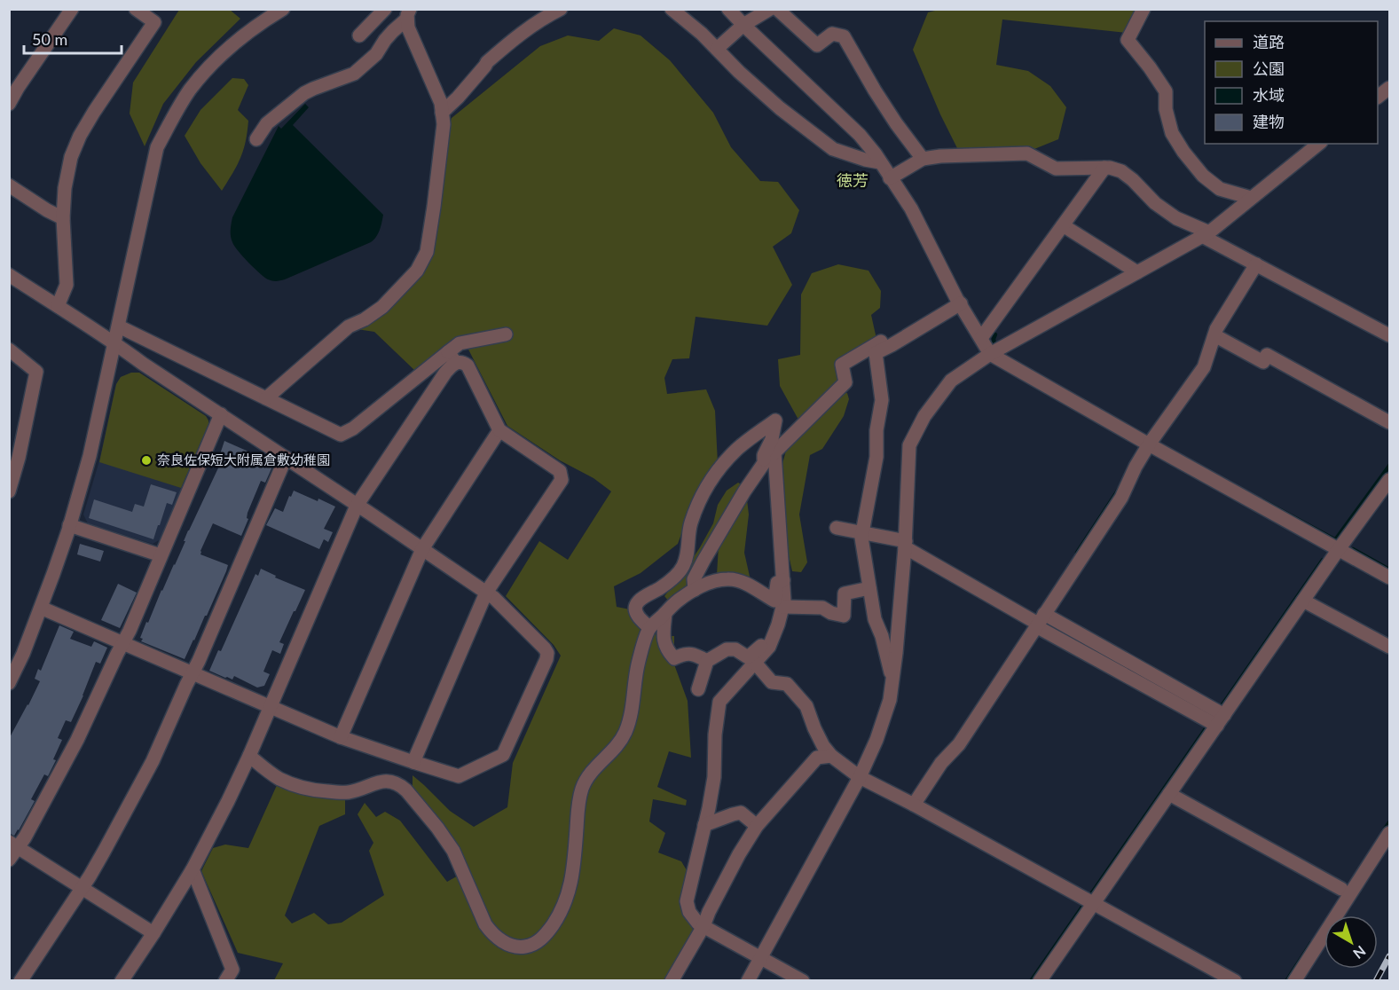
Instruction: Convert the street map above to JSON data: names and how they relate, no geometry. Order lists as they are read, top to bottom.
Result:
{
  "districts": ["徳芳"],
  "places": ["奈良佐保短大附属倉敷幼稚園"],
  "legend": [
    "道路",
    "公園",
    "水域",
    "建物"
  ],
  "scale_bar": "50 m",
  "north": "bottom right"
}
